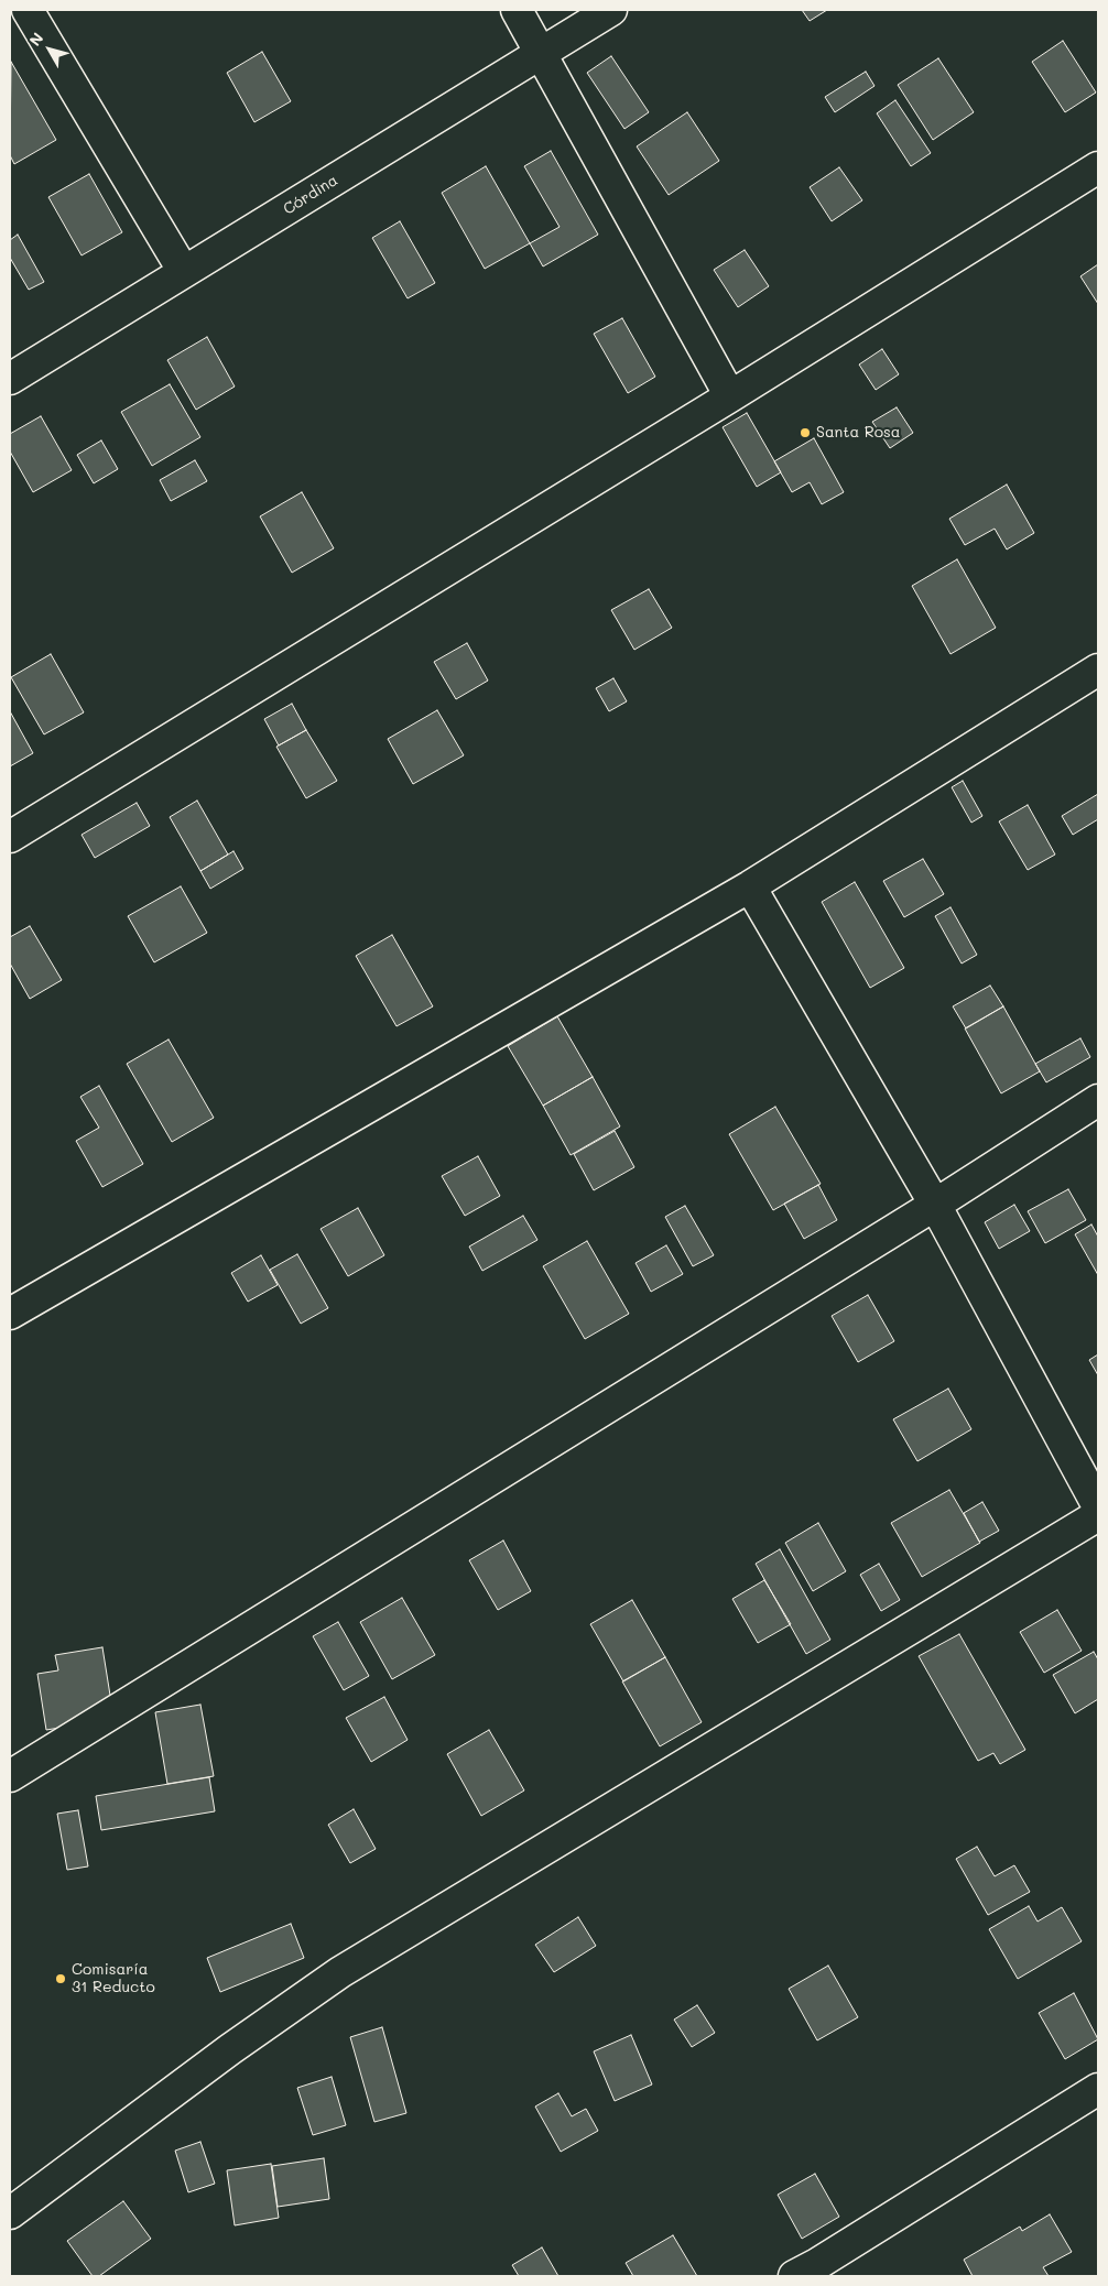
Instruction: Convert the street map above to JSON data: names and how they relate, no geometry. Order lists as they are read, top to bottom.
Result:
{
  "streets": {
    "street": ["Córdina"]
  },
  "places": ["Santa Rosa", "Comisaría 31 Reducto"],
  "north": "top left"
}
